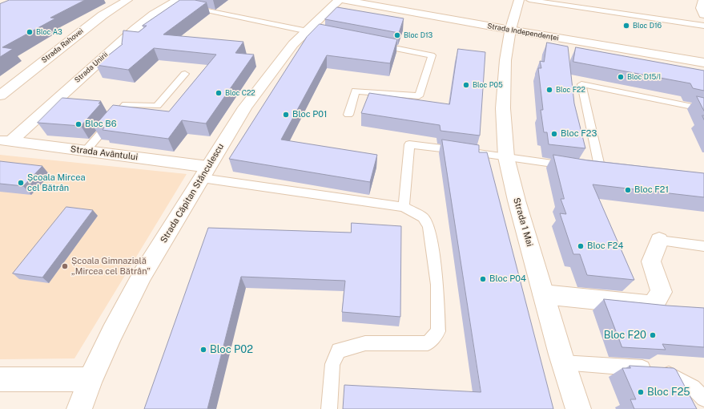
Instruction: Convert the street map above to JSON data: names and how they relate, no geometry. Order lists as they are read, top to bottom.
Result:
{
  "streets": {
    "street": [
      "Strada Independenței",
      "Strada Rahovei",
      "Strada Unirii",
      "Strada Avântului",
      "Strada Căpitan Stănculescu",
      "Strada 1 Mai"
    ]
  },
  "crossings": [
    ["Strada Independenței", "Strada 1 Mai"],
    ["Strada Unirii", "Strada Avântului"],
    ["Strada Avântului", "Strada Căpitan Stănculescu"]
  ],
  "places": [
    "Bloc D16",
    "Bloc A3",
    "Bloc D13",
    "Bloc D15/I",
    "Bloc P05",
    "Bloc F22",
    "Bloc C22",
    "Bloc P01",
    "Bloc B6",
    "Bloc F23",
    "Școala Mircea cel Bătrân",
    "Bloc F21",
    "Bloc F24",
    "Școala Gimnazială „Mircea cel Bătrân”",
    "Bloc P04",
    "Bloc F20",
    "Bloc P02",
    "Bloc F25"
  ]
}
